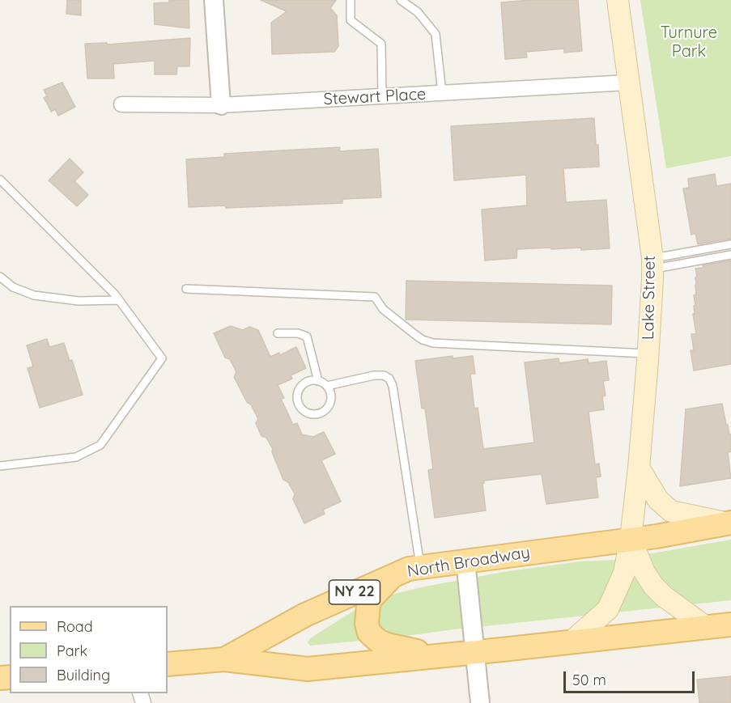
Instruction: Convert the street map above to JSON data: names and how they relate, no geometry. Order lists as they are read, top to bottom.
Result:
{
  "streets": {
    "main road": ["Lake Street", "North Broadway", "NY 22"],
    "street": ["Stewart Place"]
  },
  "crossings": [
    ["Stewart Place", "Lake Street"],
    ["Lake Street", "North Broadway"]
  ],
  "parks": ["Turnure Park"],
  "legend": ["Road", "Park", "Building"],
  "scale_bar": "50 m"
}
